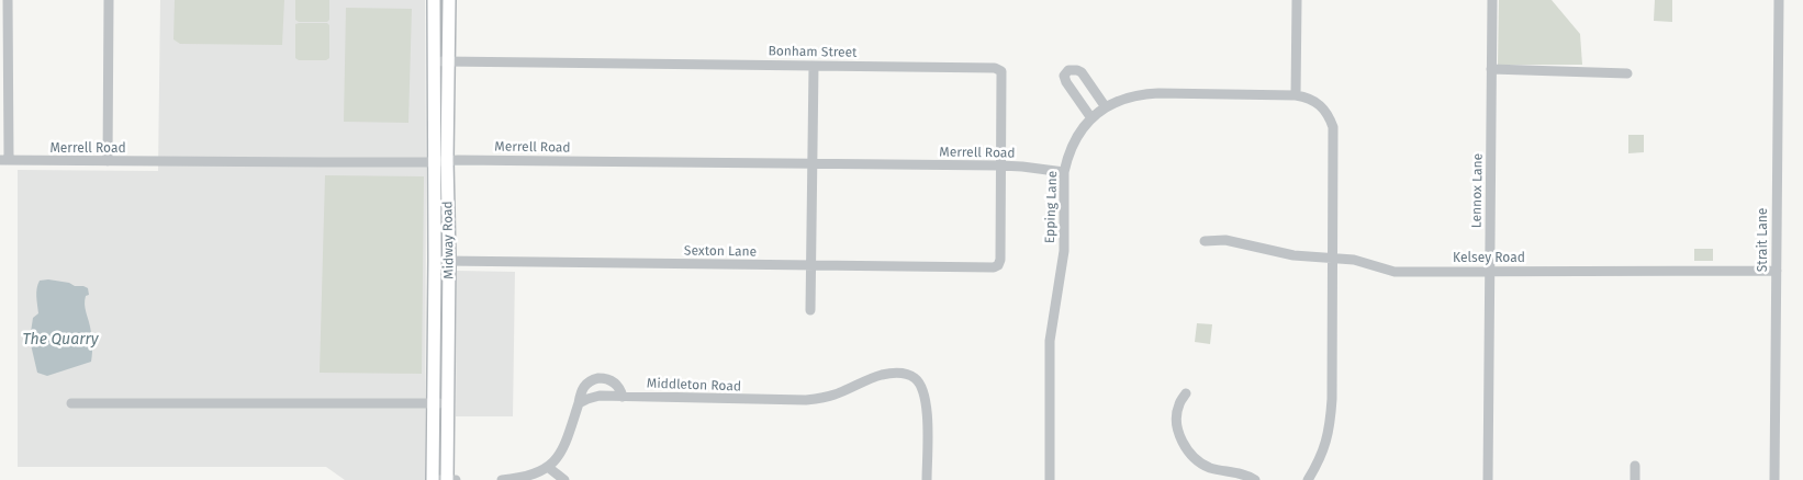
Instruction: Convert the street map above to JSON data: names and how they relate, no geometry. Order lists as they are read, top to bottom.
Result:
{
  "streets": {
    "main road": ["Midway Road"],
    "street": [
      "Bonham Street",
      "Merrell Road",
      "Lennox Lane",
      "Epping Lane",
      "Strait Lane",
      "Sexton Lane",
      "Kelsey Road",
      "Middleton Road"
    ]
  },
  "crossings": [
    ["Bonham Street", "Merrell Road"],
    ["Bonham Street", "Midway Road"],
    ["Bonham Street", "Sexton Lane"],
    ["Merrell Road", "Epping Lane"],
    ["Merrell Road", "Midway Road"],
    ["Lennox Lane", "Kelsey Road"],
    ["Midway Road", "Sexton Lane"],
    ["Strait Lane", "Kelsey Road"]
  ],
  "water": ["The Quarry"]
}
